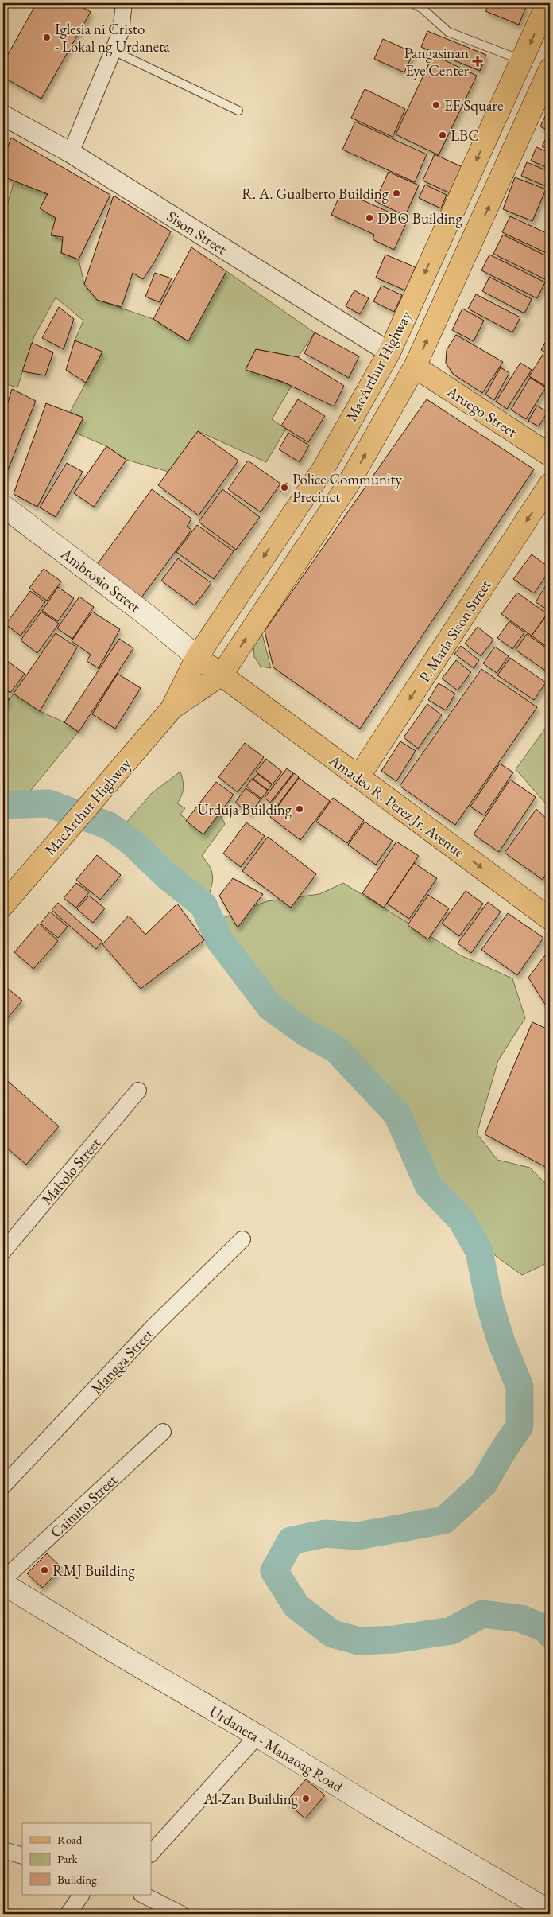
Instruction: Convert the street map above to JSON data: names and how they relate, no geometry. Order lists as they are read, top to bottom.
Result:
{
  "streets": {
    "main road": [
      "MacArthur Highway",
      "Aruego Street",
      "Ambrosio Street",
      "P. Maria Sison Street",
      "Amadeo R. Perez Jr. Avenue",
      "Urdaneta - Manaoag Road"
    ],
    "street": [
      "Sison Street",
      "Mabolo Street",
      "Mangga Street",
      "Caimito Street"
    ]
  },
  "crossings": [
    ["Sison Street", "MacArthur Highway"],
    ["MacArthur Highway", "Aruego Street"],
    ["MacArthur Highway", "Ambrosio Street"],
    ["MacArthur Highway", "Amadeo R. Perez Jr. Avenue"],
    ["Ambrosio Street", "Amadeo R. Perez Jr. Avenue"],
    ["P. Maria Sison Street", "Amadeo R. Perez Jr. Avenue"]
  ],
  "one_way": ["P. Maria Sison Street", "Amadeo R. Perez Jr. Avenue"],
  "places": {
    "other": [
      "Iglesia ni Cristo - Lokal ng Urdaneta",
      "EF Square",
      "LBC",
      "R. A. Gualberto Building",
      "DBO Building",
      "Police Community Precinct",
      "Urduja Building",
      "RMJ Building",
      "Al-Zan Building"
    ],
    "health": ["Pangasinan Eye Center"]
  },
  "legend": ["Road", "Park", "Building"]
}
